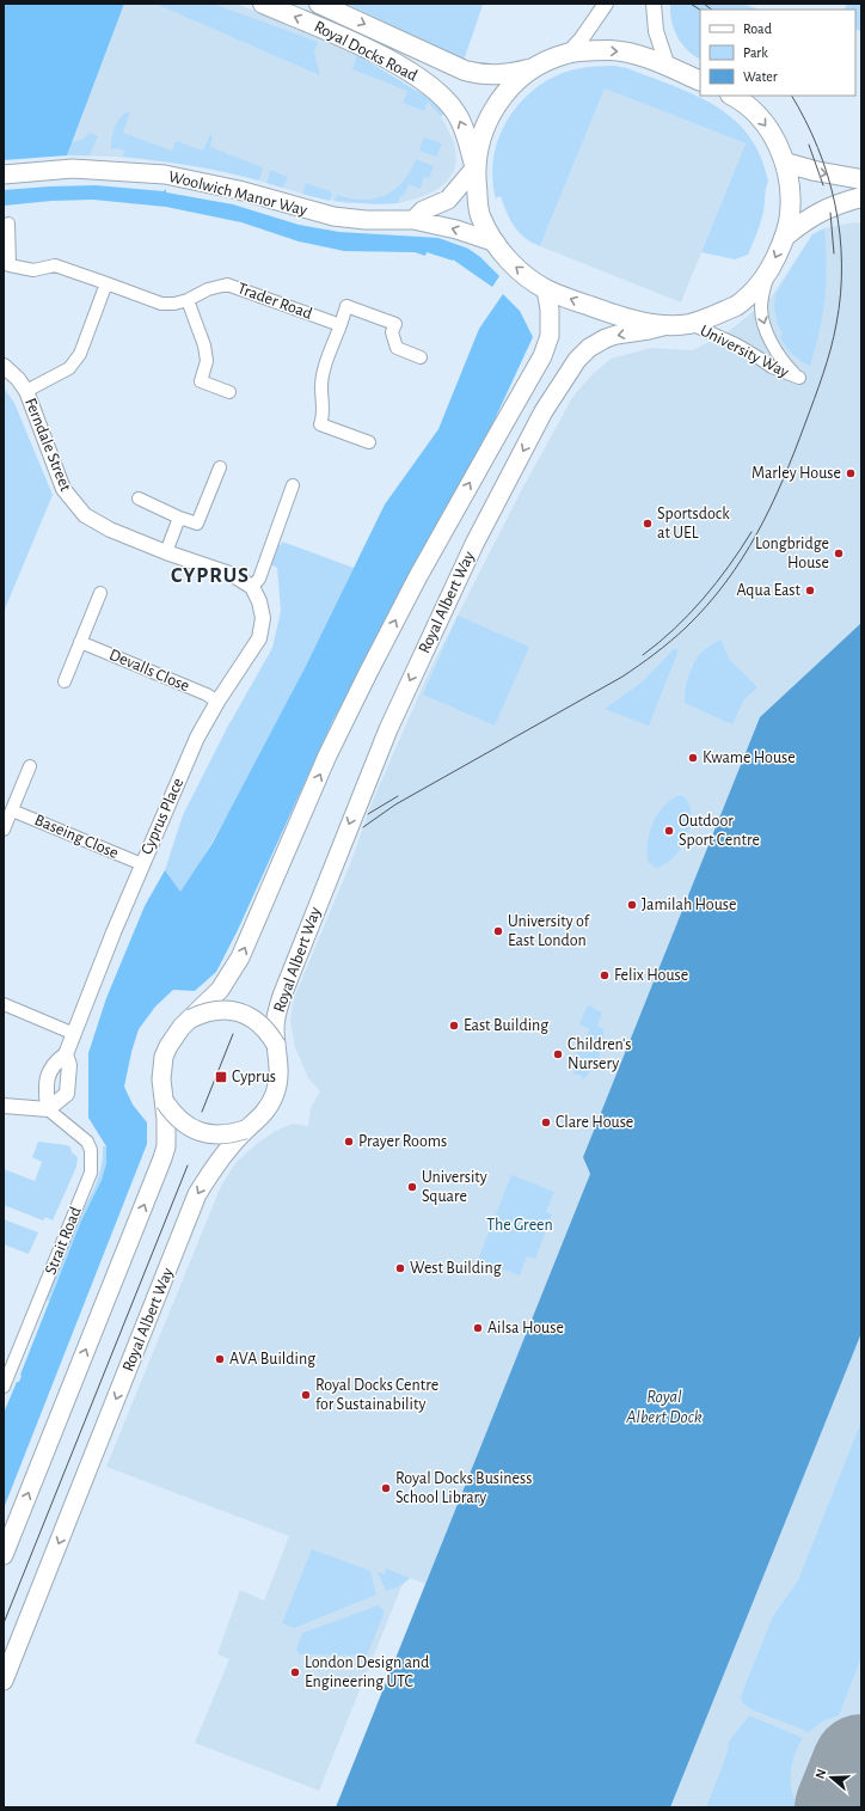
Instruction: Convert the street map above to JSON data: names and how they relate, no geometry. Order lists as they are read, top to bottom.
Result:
{
  "streets": {
    "highway": ["Royal Docks Road"],
    "main road": ["Woolwich Manor Way", "Royal Albert Way"],
    "street": [
      "Trader Road",
      "University Way",
      "Ferndale Street",
      "Devalls Close",
      "Cyprus Place",
      "Baseing Close",
      "Strait Road"
    ]
  },
  "crossings": [
    ["Ferndale Street", "Cyprus Place"],
    ["Devalls Close", "Cyprus Place"],
    ["Cyprus Place", "Baseing Close"],
    ["Cyprus Place", "Strait Road"]
  ],
  "districts": ["CYPRUS"],
  "water": ["Royal Albert Dock"],
  "parks": ["The Green"],
  "places": {
    "other": [
      "Marley House",
      "Sportsdock at UEL",
      "Longbridge House",
      "Aqua East",
      "Kwame House",
      "Outdoor Sport Centre",
      "Jamilah House",
      "University of East London",
      "Felix House",
      "East Building",
      "Children's Nursery",
      "Clare House",
      "Prayer Rooms",
      "University Square",
      "West Building",
      "Ailsa House",
      "AVA Building",
      "Royal Docks Centre for Sustainability",
      "Royal Docks Business School Library",
      "London Design and Engineering UTC"
    ],
    "transit": ["Cyprus"]
  },
  "legend": ["Road", "Park", "Water"],
  "north": "left"
}
